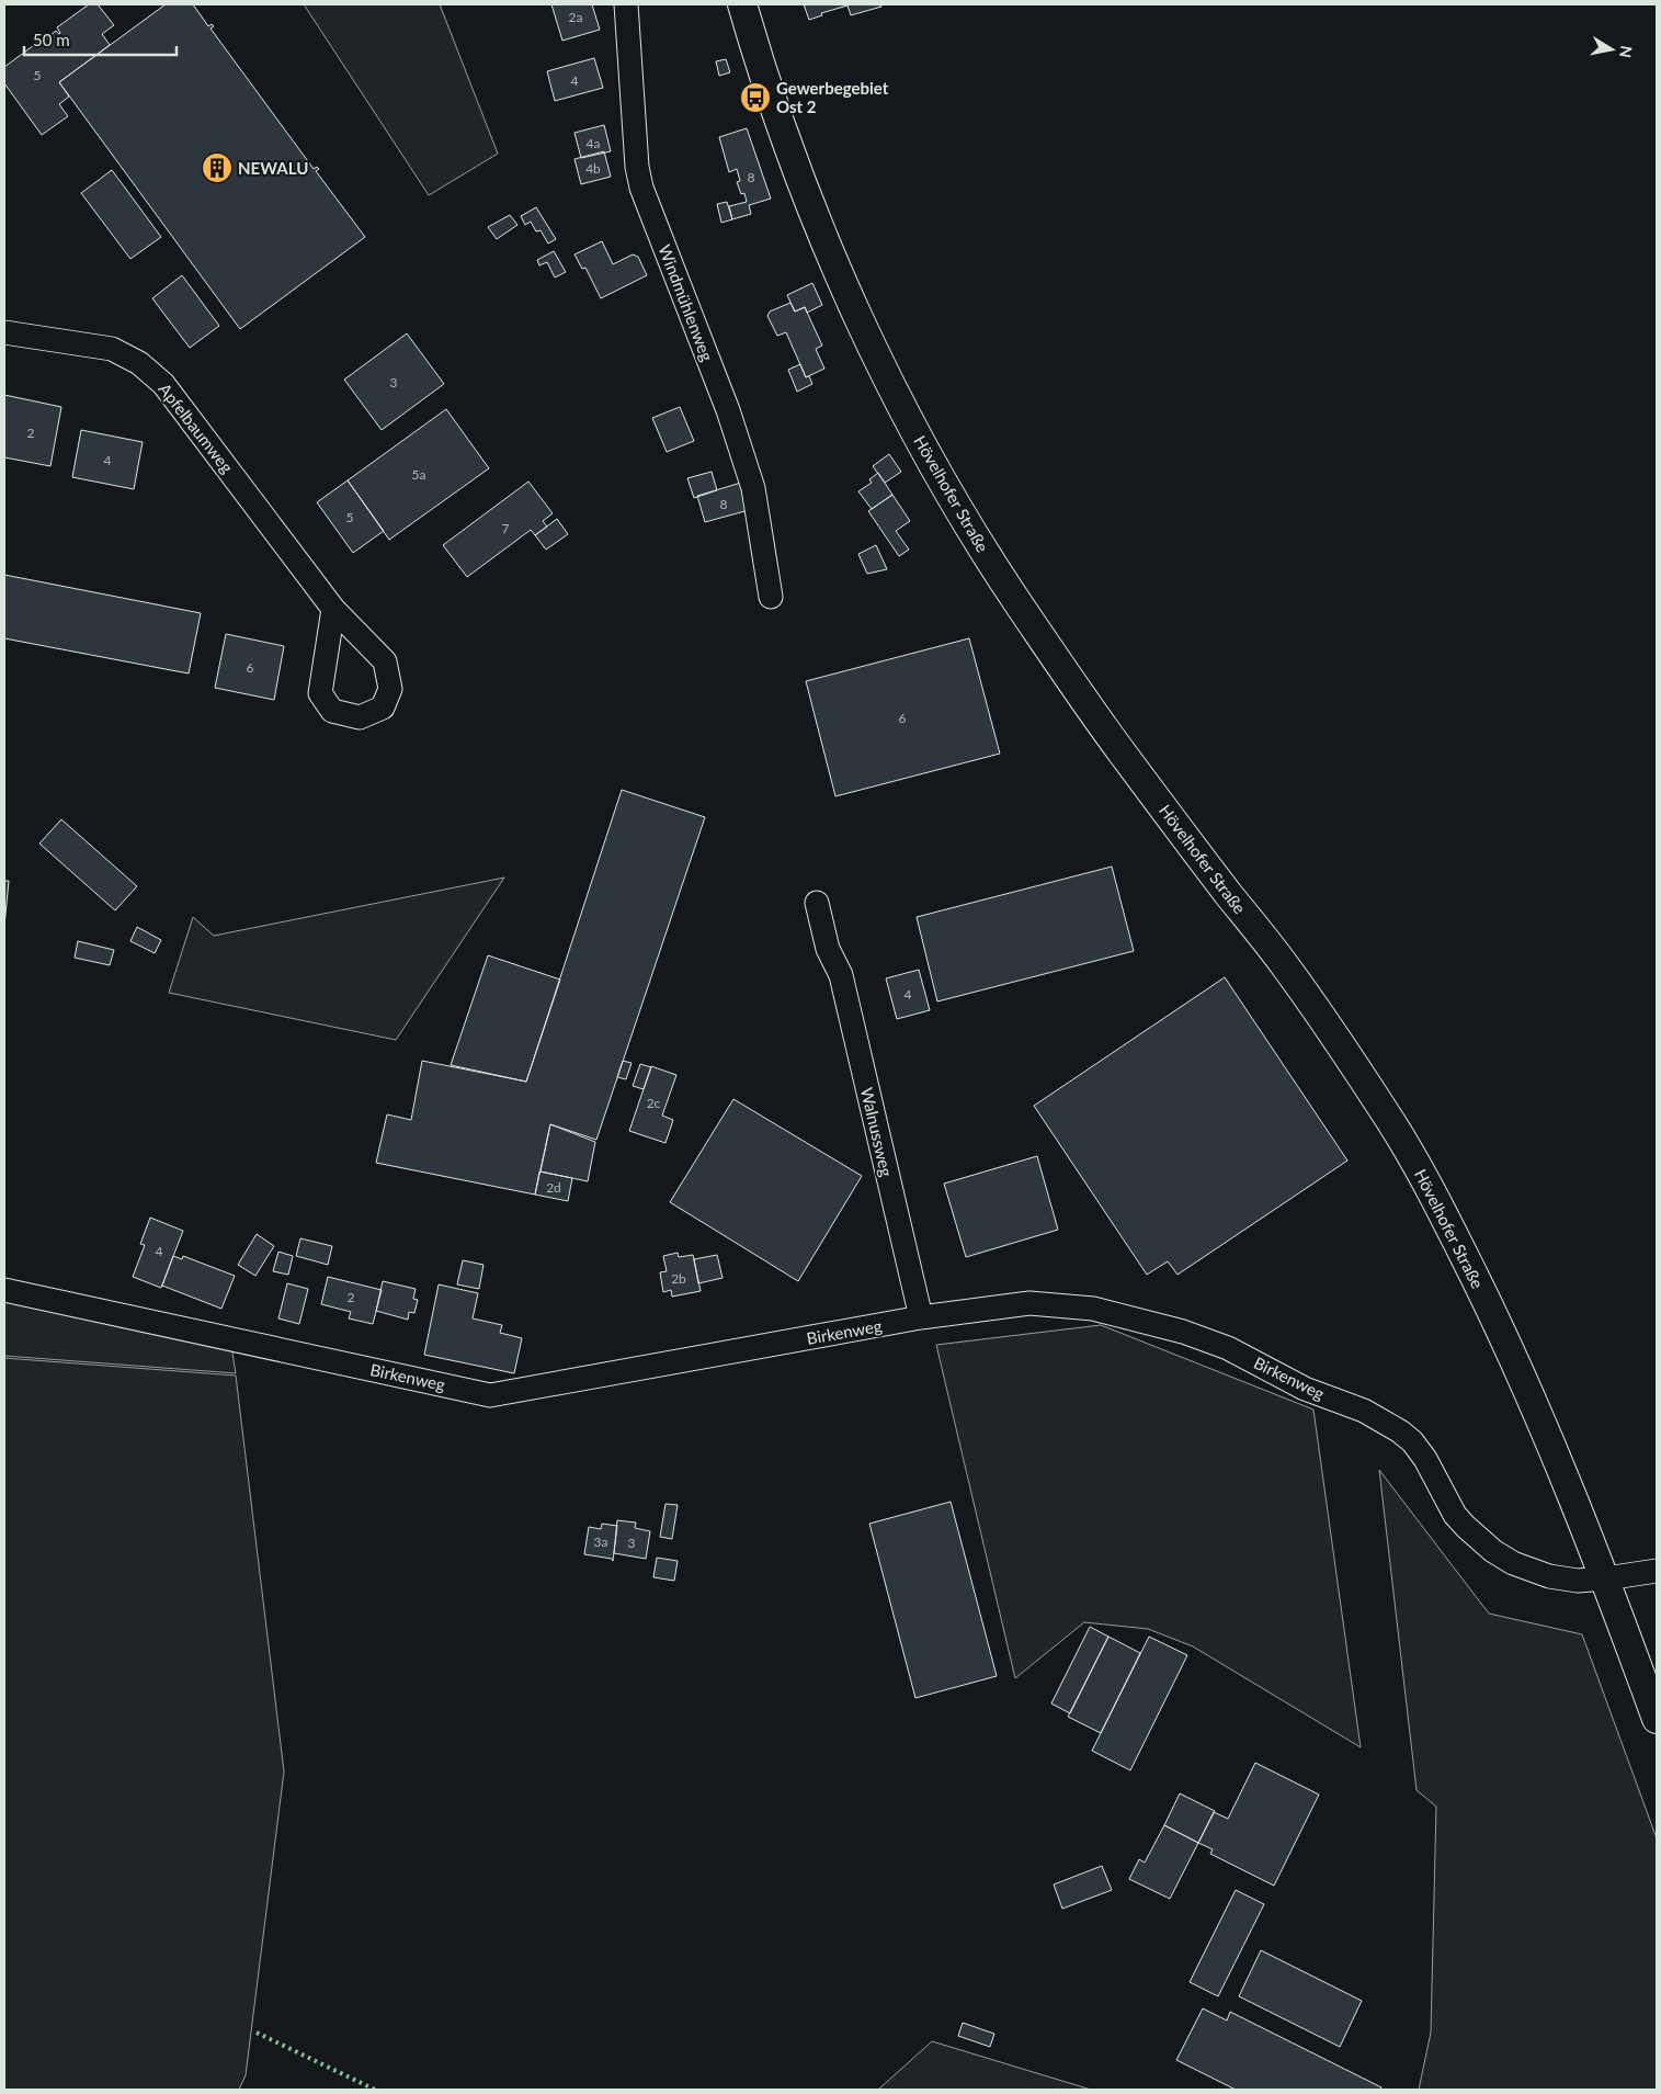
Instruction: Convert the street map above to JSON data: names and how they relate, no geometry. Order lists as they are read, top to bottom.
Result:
{
  "streets": {
    "main road": ["Hövelhofer Straße"],
    "street": [
      "Windmühlenweg",
      "Apfelbaumweg",
      "Walnussweg",
      "Birkenweg"
    ]
  },
  "crossings": [
    ["Hövelhofer Straße", "Birkenweg"],
    ["Walnussweg", "Birkenweg"]
  ],
  "places": {
    "bus stop": ["Gewerbegebiet Ost 2"],
    "building": ["NEWALU"]
  },
  "house_numbers": [
    "2a",
    "5",
    "4",
    "4a",
    "4b",
    "8",
    "3",
    "2",
    "4",
    "5a",
    "8",
    "5",
    "7",
    "6",
    "6",
    "4",
    "2c",
    "2d",
    "4",
    "2b",
    "2",
    "3a",
    "3"
  ],
  "scale_bar": "50 m",
  "north": "right"
}
